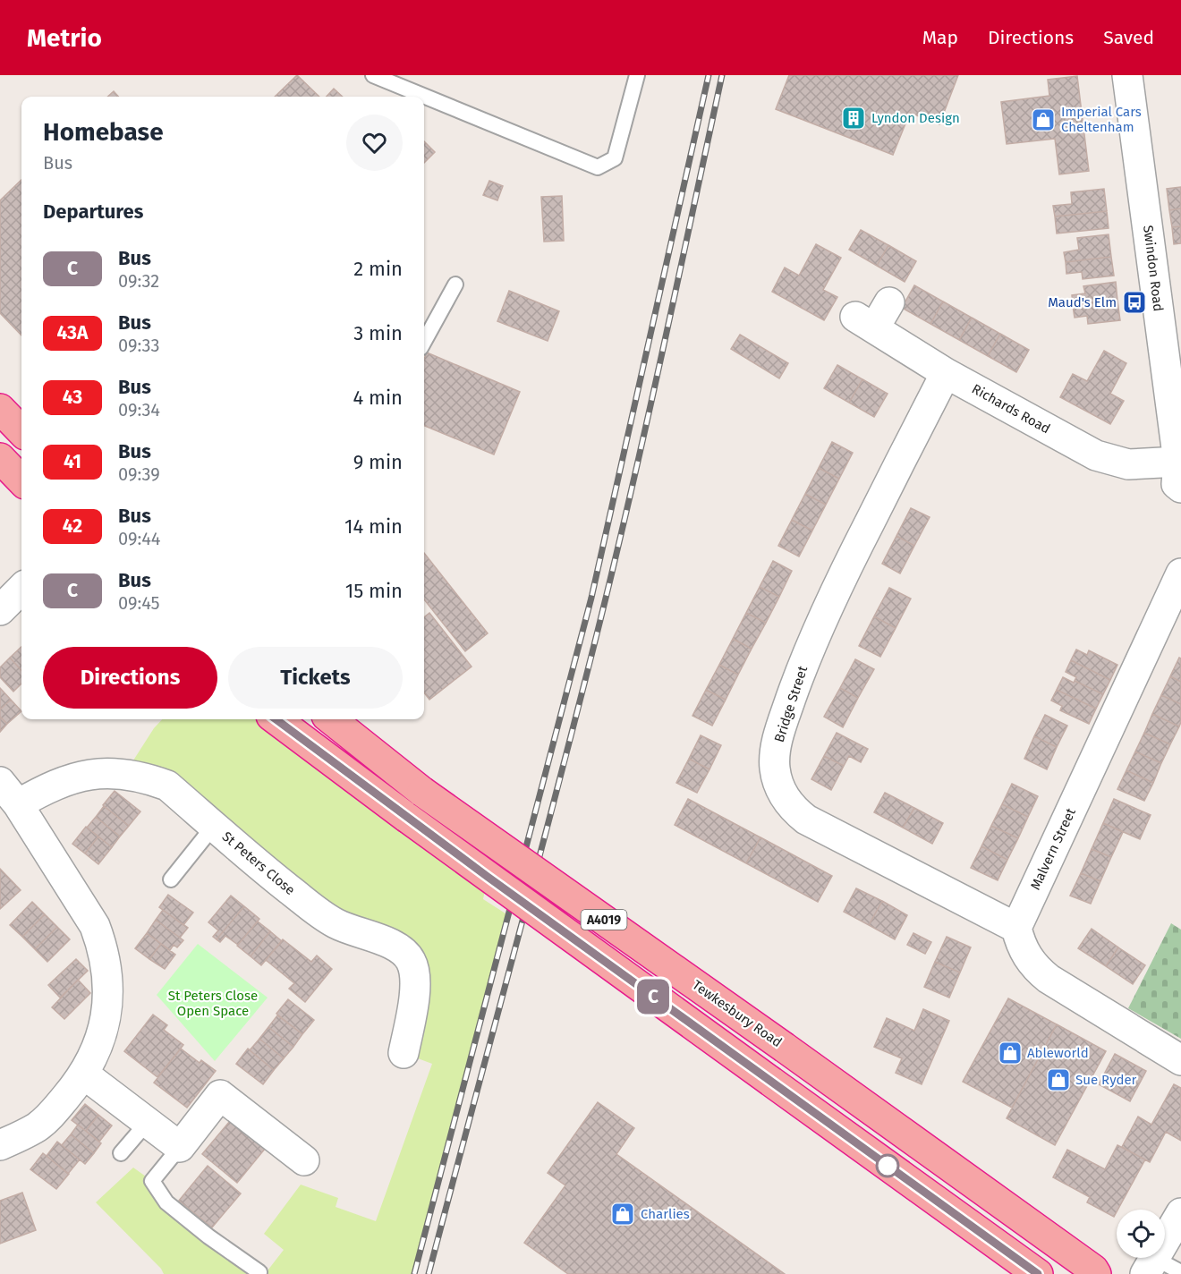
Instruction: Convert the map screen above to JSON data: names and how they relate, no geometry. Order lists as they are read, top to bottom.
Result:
{
  "streets": {
    "highway": ["A4019", "Tewkesbury Road"],
    "street": [
      "Swindon Road",
      "Richards Road",
      "Bridge Street",
      "Malvern Street",
      "St Peters Close"
    ]
  },
  "crossings": [
    ["Swindon Road", "Richards Road"],
    ["Richards Road", "Bridge Street"],
    ["Bridge Street", "Malvern Street"]
  ],
  "parks": ["St Peters Close Open Space"],
  "places": {
    "building": ["Lyndon Design"],
    "shop": [
      "Imperial Cars Cheltenham",
      "Ableworld",
      "Sue Ryder",
      "Charlies"
    ],
    "bus stop": ["Maud's Elm"]
  },
  "lines": ["bus line C"],
  "page": {
    "header": "Metrio",
    "nav": ["Map", "Directions", "Saved"],
    "on_map": "C",
    "heading": [
      ["Homebase", "Bus"],
      "Departures"
    ],
    "list": [
      {
        "mark": "C",
        "name": "Bus",
        "note": "09:32",
        "value": "2 min"
      },
      {
        "mark": "43A",
        "name": "Bus",
        "note": "09:33",
        "value": "3 min"
      },
      {
        "mark": "43",
        "name": "Bus",
        "note": "09:34",
        "value": "4 min"
      },
      {
        "mark": "41",
        "name": "Bus",
        "note": "09:39",
        "value": "9 min"
      },
      {
        "mark": "42",
        "name": "Bus",
        "note": "09:44",
        "value": "14 min"
      },
      {
        "mark": "C",
        "name": "Bus",
        "note": "09:45",
        "value": "15 min"
      }
    ],
    "buttons": ["Directions", "Tickets"]
  }
}
